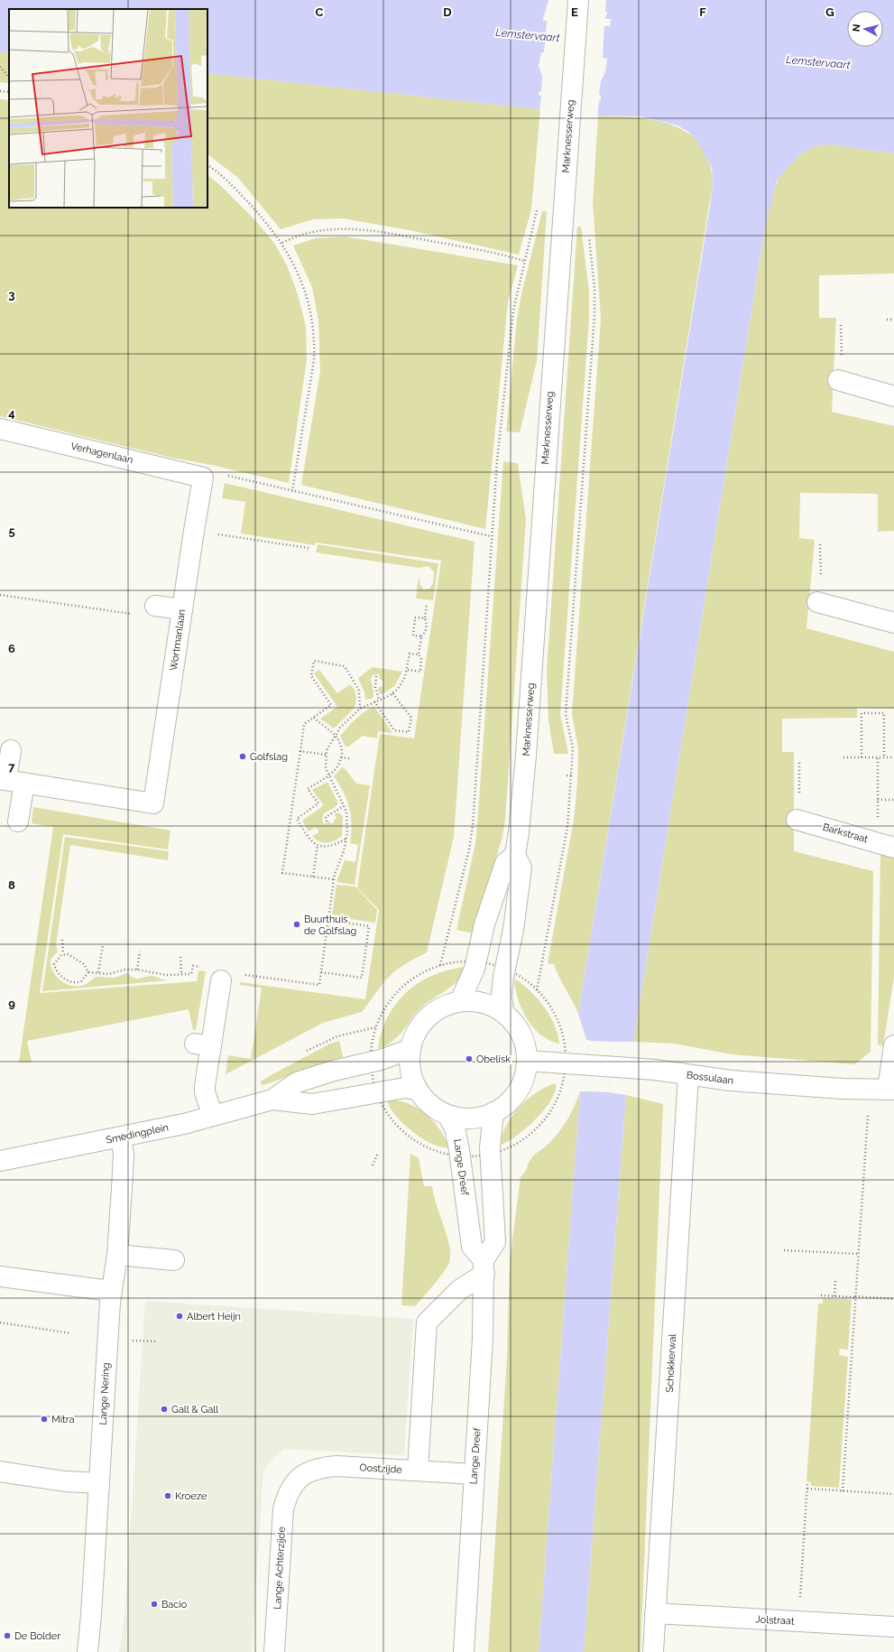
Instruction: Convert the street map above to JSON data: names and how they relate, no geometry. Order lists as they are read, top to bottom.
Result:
{
  "streets": {
    "street": [
      "Marknesserweg",
      "Verhagenlaan",
      "Wortmanlaan",
      "Barkstraat",
      "Bossulaan",
      "Smedingplein",
      "Lange Dreef",
      "Schokkerwal",
      "Lange Nering",
      "Oostzijde",
      "Lange Achterzijde",
      "Jolstraat"
    ]
  },
  "crossings": [
    ["Marknesserweg", "Bossulaan"],
    ["Marknesserweg", "Smedingplein"],
    ["Marknesserweg", "Lange Dreef"],
    ["Verhagenlaan", "Wortmanlaan"],
    ["Bossulaan", "Smedingplein"],
    ["Bossulaan", "Lange Dreef"],
    ["Bossulaan", "Schokkerwal"],
    ["Smedingplein", "Lange Dreef"],
    ["Smedingplein", "Lange Nering"],
    ["Lange Dreef", "Oostzijde"],
    ["Schokkerwal", "Jolstraat"],
    ["Oostzijde", "Lange Achterzijde"]
  ],
  "water": ["Lemstervaart"],
  "places": [
    "Golfslag",
    "Buurthuis de Golfslag",
    "Obelisk",
    "Albert Heijn",
    "Gall & Gall",
    "Mitra",
    "Kroeze",
    "Bacio",
    "De Bolder"
  ],
  "north": "left",
  "grid": {
    "columns": [
      "C",
      "D",
      "E",
      "F",
      "G"
    ],
    "rows": [
      "3",
      "4",
      "5",
      "6",
      "7",
      "8",
      "9"
    ]
  }
}
